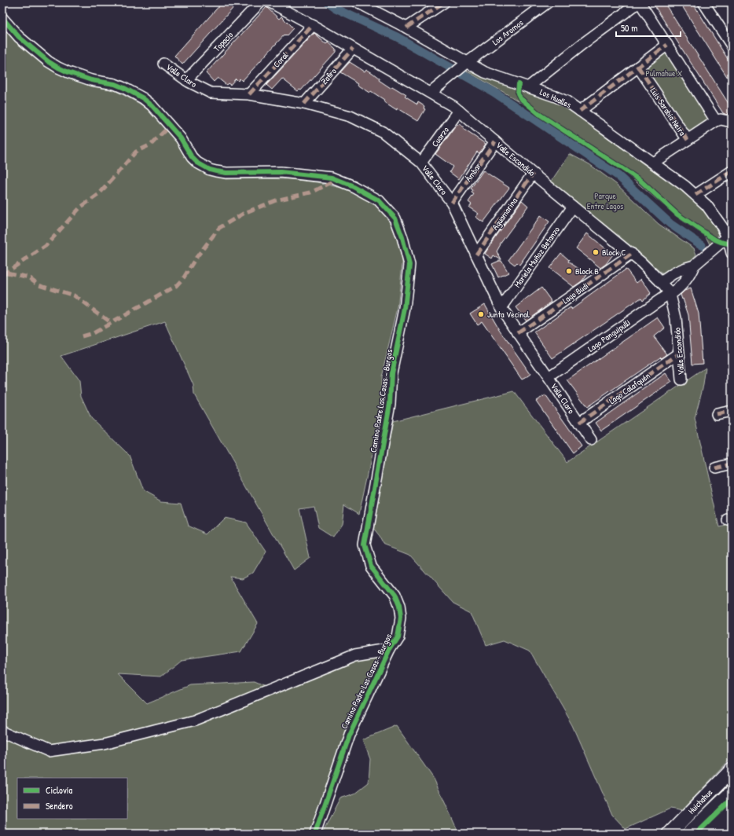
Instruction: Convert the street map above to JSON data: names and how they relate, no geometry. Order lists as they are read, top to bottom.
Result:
{
  "streets": {
    "main road": ["Huichahue"],
    "street": [
      "Los Aromos",
      "Topacio",
      "Coral",
      "Valle Claro",
      "Zafiro",
      "Los Hualles",
      "Luis Sarabia Neira",
      "Cuarzo",
      "Valle Escondido",
      "Ámbar",
      "Aguamarina",
      "Mariela Muñoz Betanzo",
      "Lago Budi",
      "Lago Panguipulli",
      "Lago Calafquén",
      "Camino Padre Las Casas - Burgos"
    ]
  },
  "crossings": [
    ["Los Aromos", "Los Hualles"],
    ["Los Aromos", "Valle Escondido"],
    ["Topacio", "Valle Claro"],
    ["Coral", "Valle Claro"],
    ["Coral", "Valle Escondido"],
    ["Valle Claro", "Zafiro"],
    ["Valle Claro", "Cuarzo"],
    ["Valle Claro", "Ámbar"],
    ["Valle Claro", "Aguamarina"],
    ["Valle Claro", "Mariela Muñoz Betanzo"],
    ["Valle Claro", "Lago Budi"],
    ["Valle Claro", "Lago Panguipulli"],
    ["Valle Claro", "Lago Calafquén"],
    ["Zafiro", "Valle Escondido"],
    ["Cuarzo", "Valle Escondido"],
    ["Valle Escondido", "Ámbar"],
    ["Valle Escondido", "Aguamarina"],
    ["Valle Escondido", "Mariela Muñoz Betanzo"],
    ["Valle Escondido", "Lago Budi"],
    ["Valle Escondido", "Lago Panguipulli"],
    ["Valle Escondido", "Lago Calafquén"]
  ],
  "parks": ["Pulmahue X", "Parque Entre Lagos"],
  "places": ["Block C", "Block B", "Junta Vecinal"],
  "legend": ["Ciclovía", "Sendero"],
  "scale_bar": "50 m"
}
